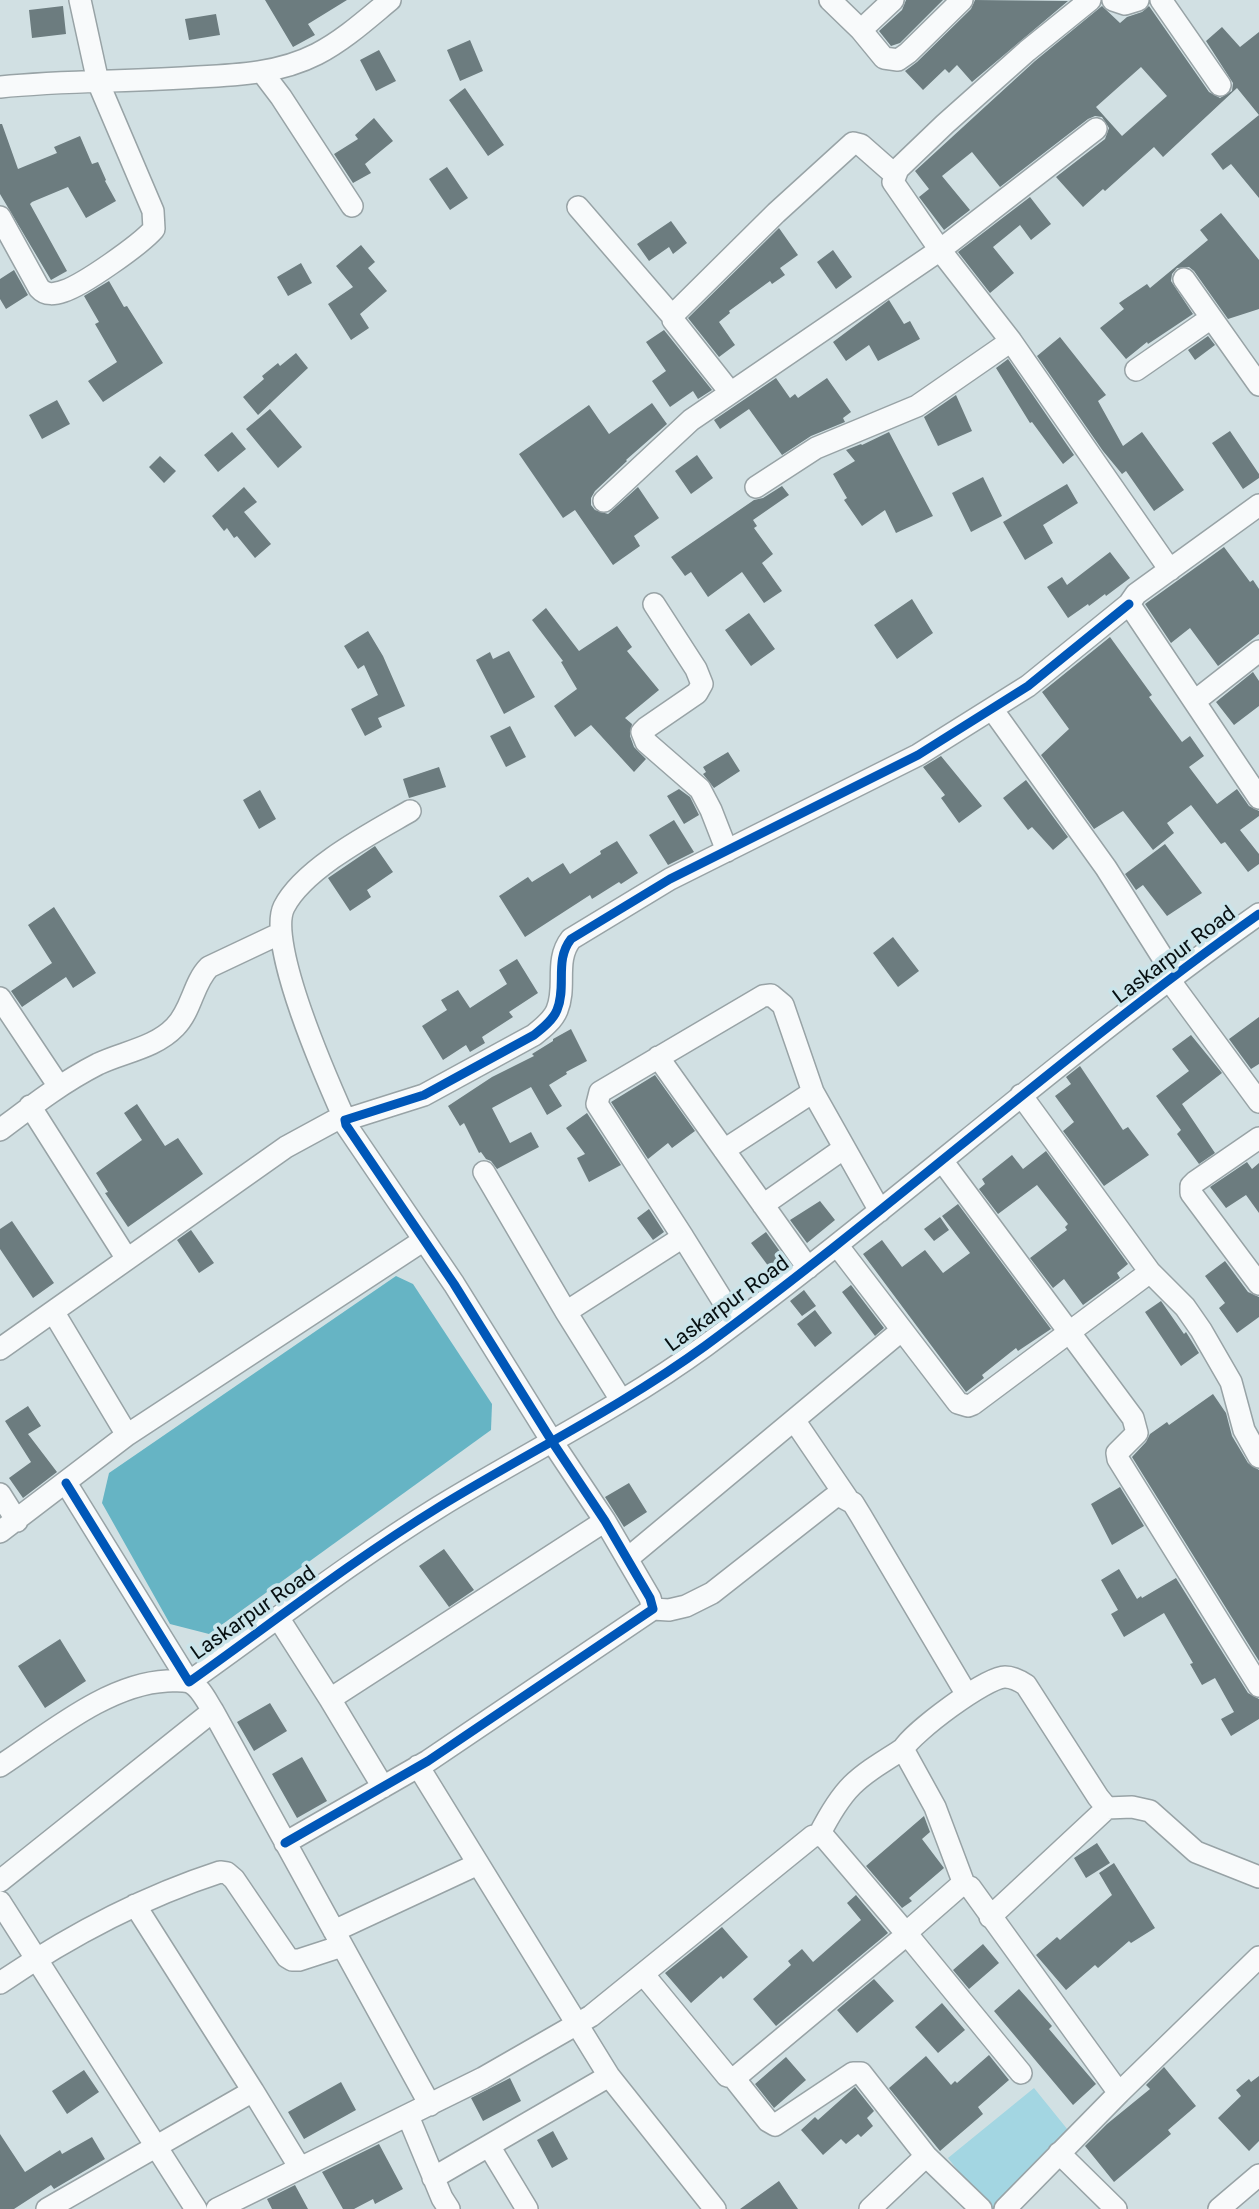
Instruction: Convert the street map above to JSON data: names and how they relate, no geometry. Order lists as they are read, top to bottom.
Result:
{
  "streets": {
    "street": ["Laskarpur Road"]
  }
}
